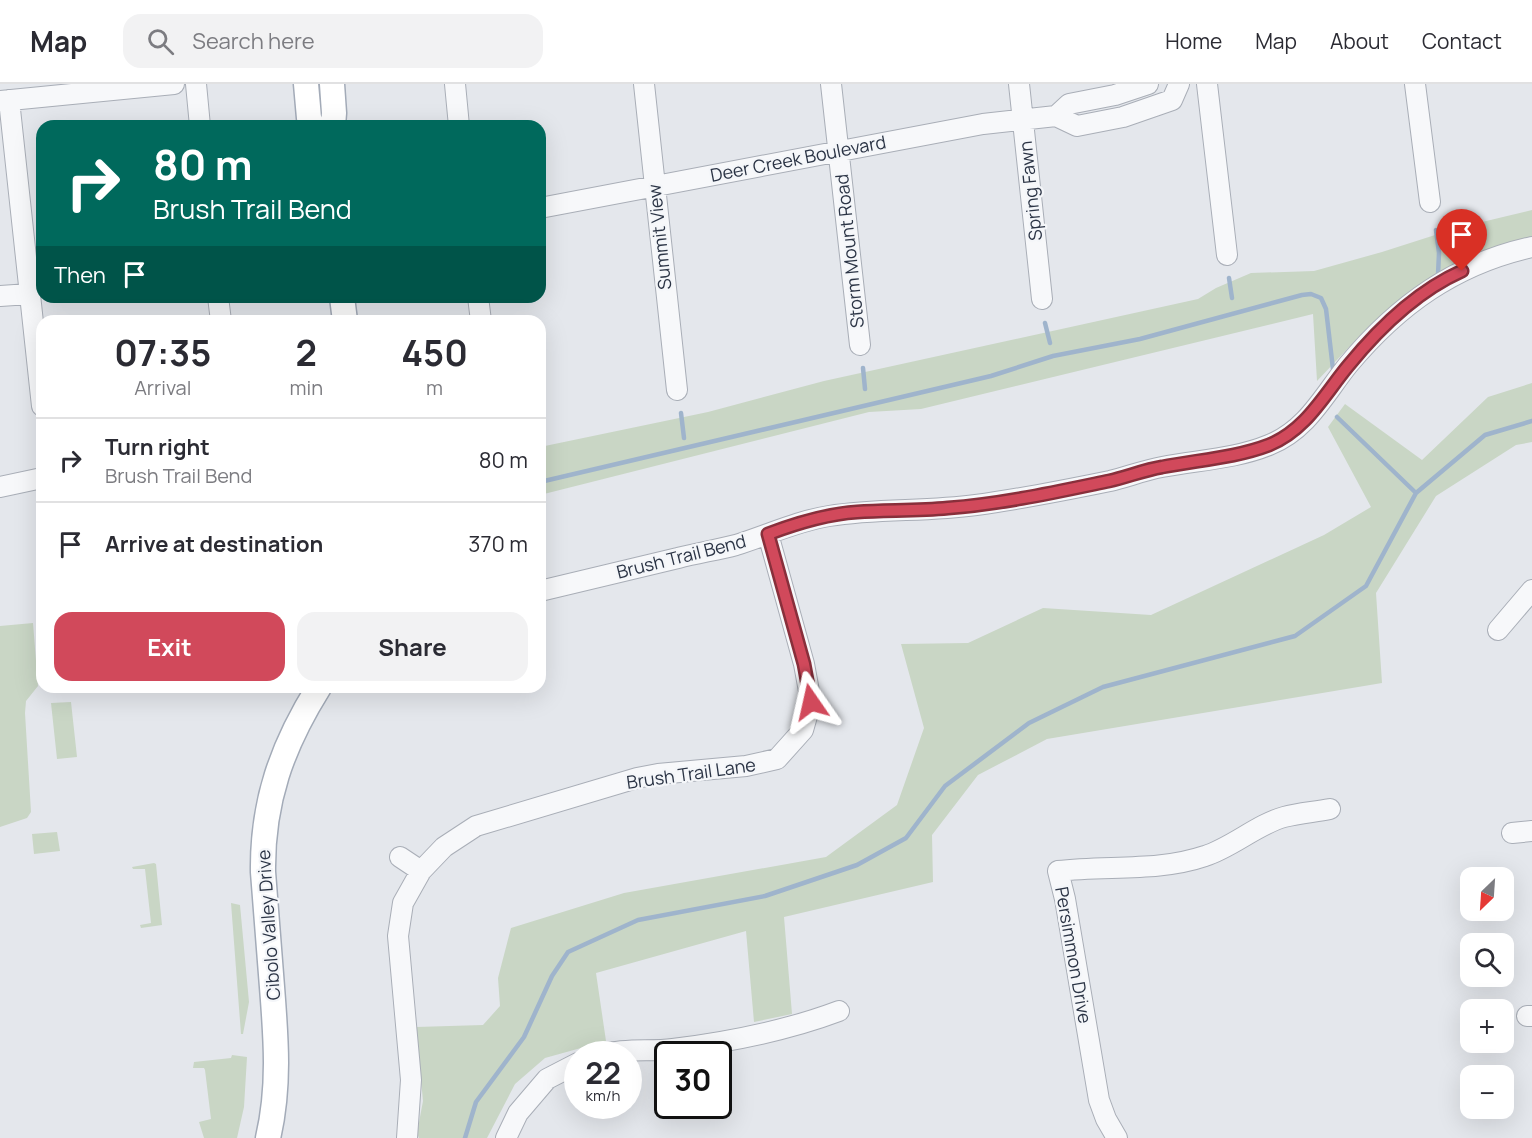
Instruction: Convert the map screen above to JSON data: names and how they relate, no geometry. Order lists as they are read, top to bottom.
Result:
{
  "streets": {
    "main road": ["Cibolo Valley Drive"],
    "street": [
      "Deer Creek Boulevard",
      "Spring Fawn",
      "Summit View",
      "Storm Mount Road",
      "Brush Trail Bend",
      "Brush Trail Lane",
      "Persimmon Drive"
    ]
  },
  "crossings": [
    ["Deer Creek Boulevard", "Spring Fawn"],
    ["Deer Creek Boulevard", "Summit View"],
    ["Deer Creek Boulevard", "Storm Mount Road"],
    ["Brush Trail Bend", "Brush Trail Lane"]
  ],
  "north": "bottom left",
  "page": {
    "header": "Map",
    "search": "Search here",
    "nav": [
      "Home",
      "Map",
      "About",
      "Contact"
    ],
    "turn": ["80 m", "Brush Trail Bend"],
    "then": "Then",
    "eta": [
      "07:35",
      "Arrival",
      "2",
      "min",
      "450",
      "m"
    ],
    "list": [
      {
        "name": "Turn right",
        "note": "Brush Trail Bend",
        "value": "80 m"
      },
      {
        "name": "Arrive at destination",
        "value": "370 m"
      }
    ],
    "buttons": ["Exit", "Share"],
    "map_buttons": ["+", "−"],
    "speed": "22 km/h",
    "limit": "30"
  }
}
